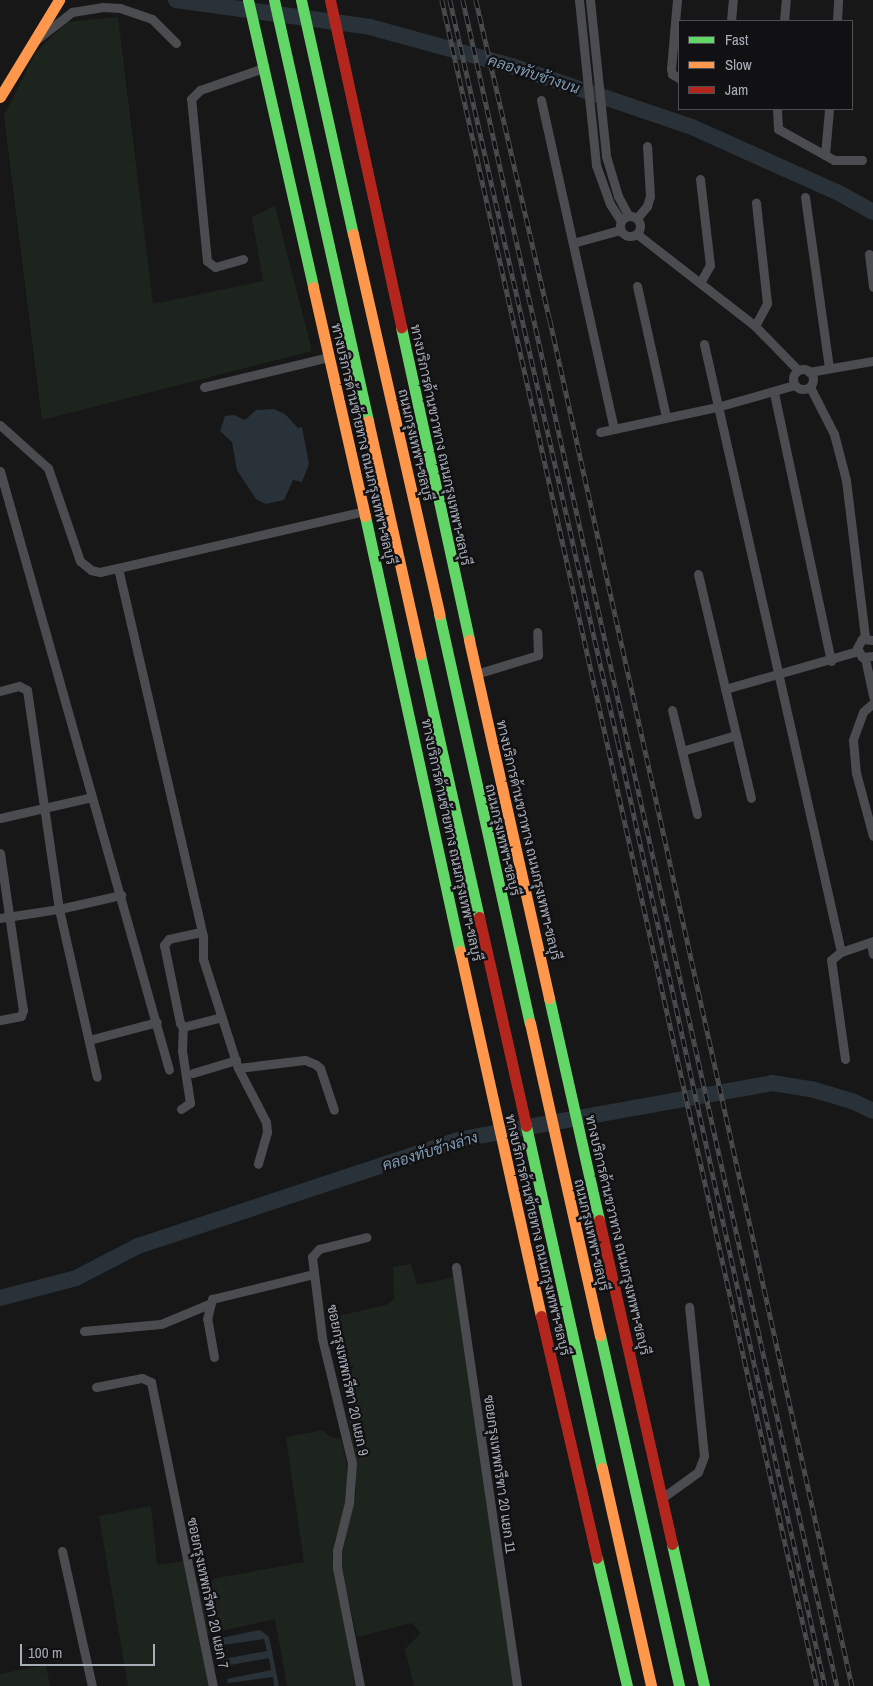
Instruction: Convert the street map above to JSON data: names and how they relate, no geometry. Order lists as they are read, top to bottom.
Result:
{
  "streets": {
    "main road": ["ทางบริการด้านซ้ายทาง ถนนกรุงเทพฯ-ชลบุรี", "ถนนกรุงเทพฯ-ชลบุรี", "ทางบริการด้านขวาทาง ถนนกรุงเทพฯ-ชลบุรี"],
    "street": ["ซอยกรุงเทพกรีฑา 20 แยก 9", "ซอยกรุงเทพกรีฑา 20 แยก 11", "ซอยกรุงเทพกรีฑา 20 แยก 7"]
  },
  "water": ["คลองทับช้างบน", "คลองทับช้างล่าง"],
  "legend": ["Fast", "Slow", "Jam"],
  "scale_bar": "100 m"
}
